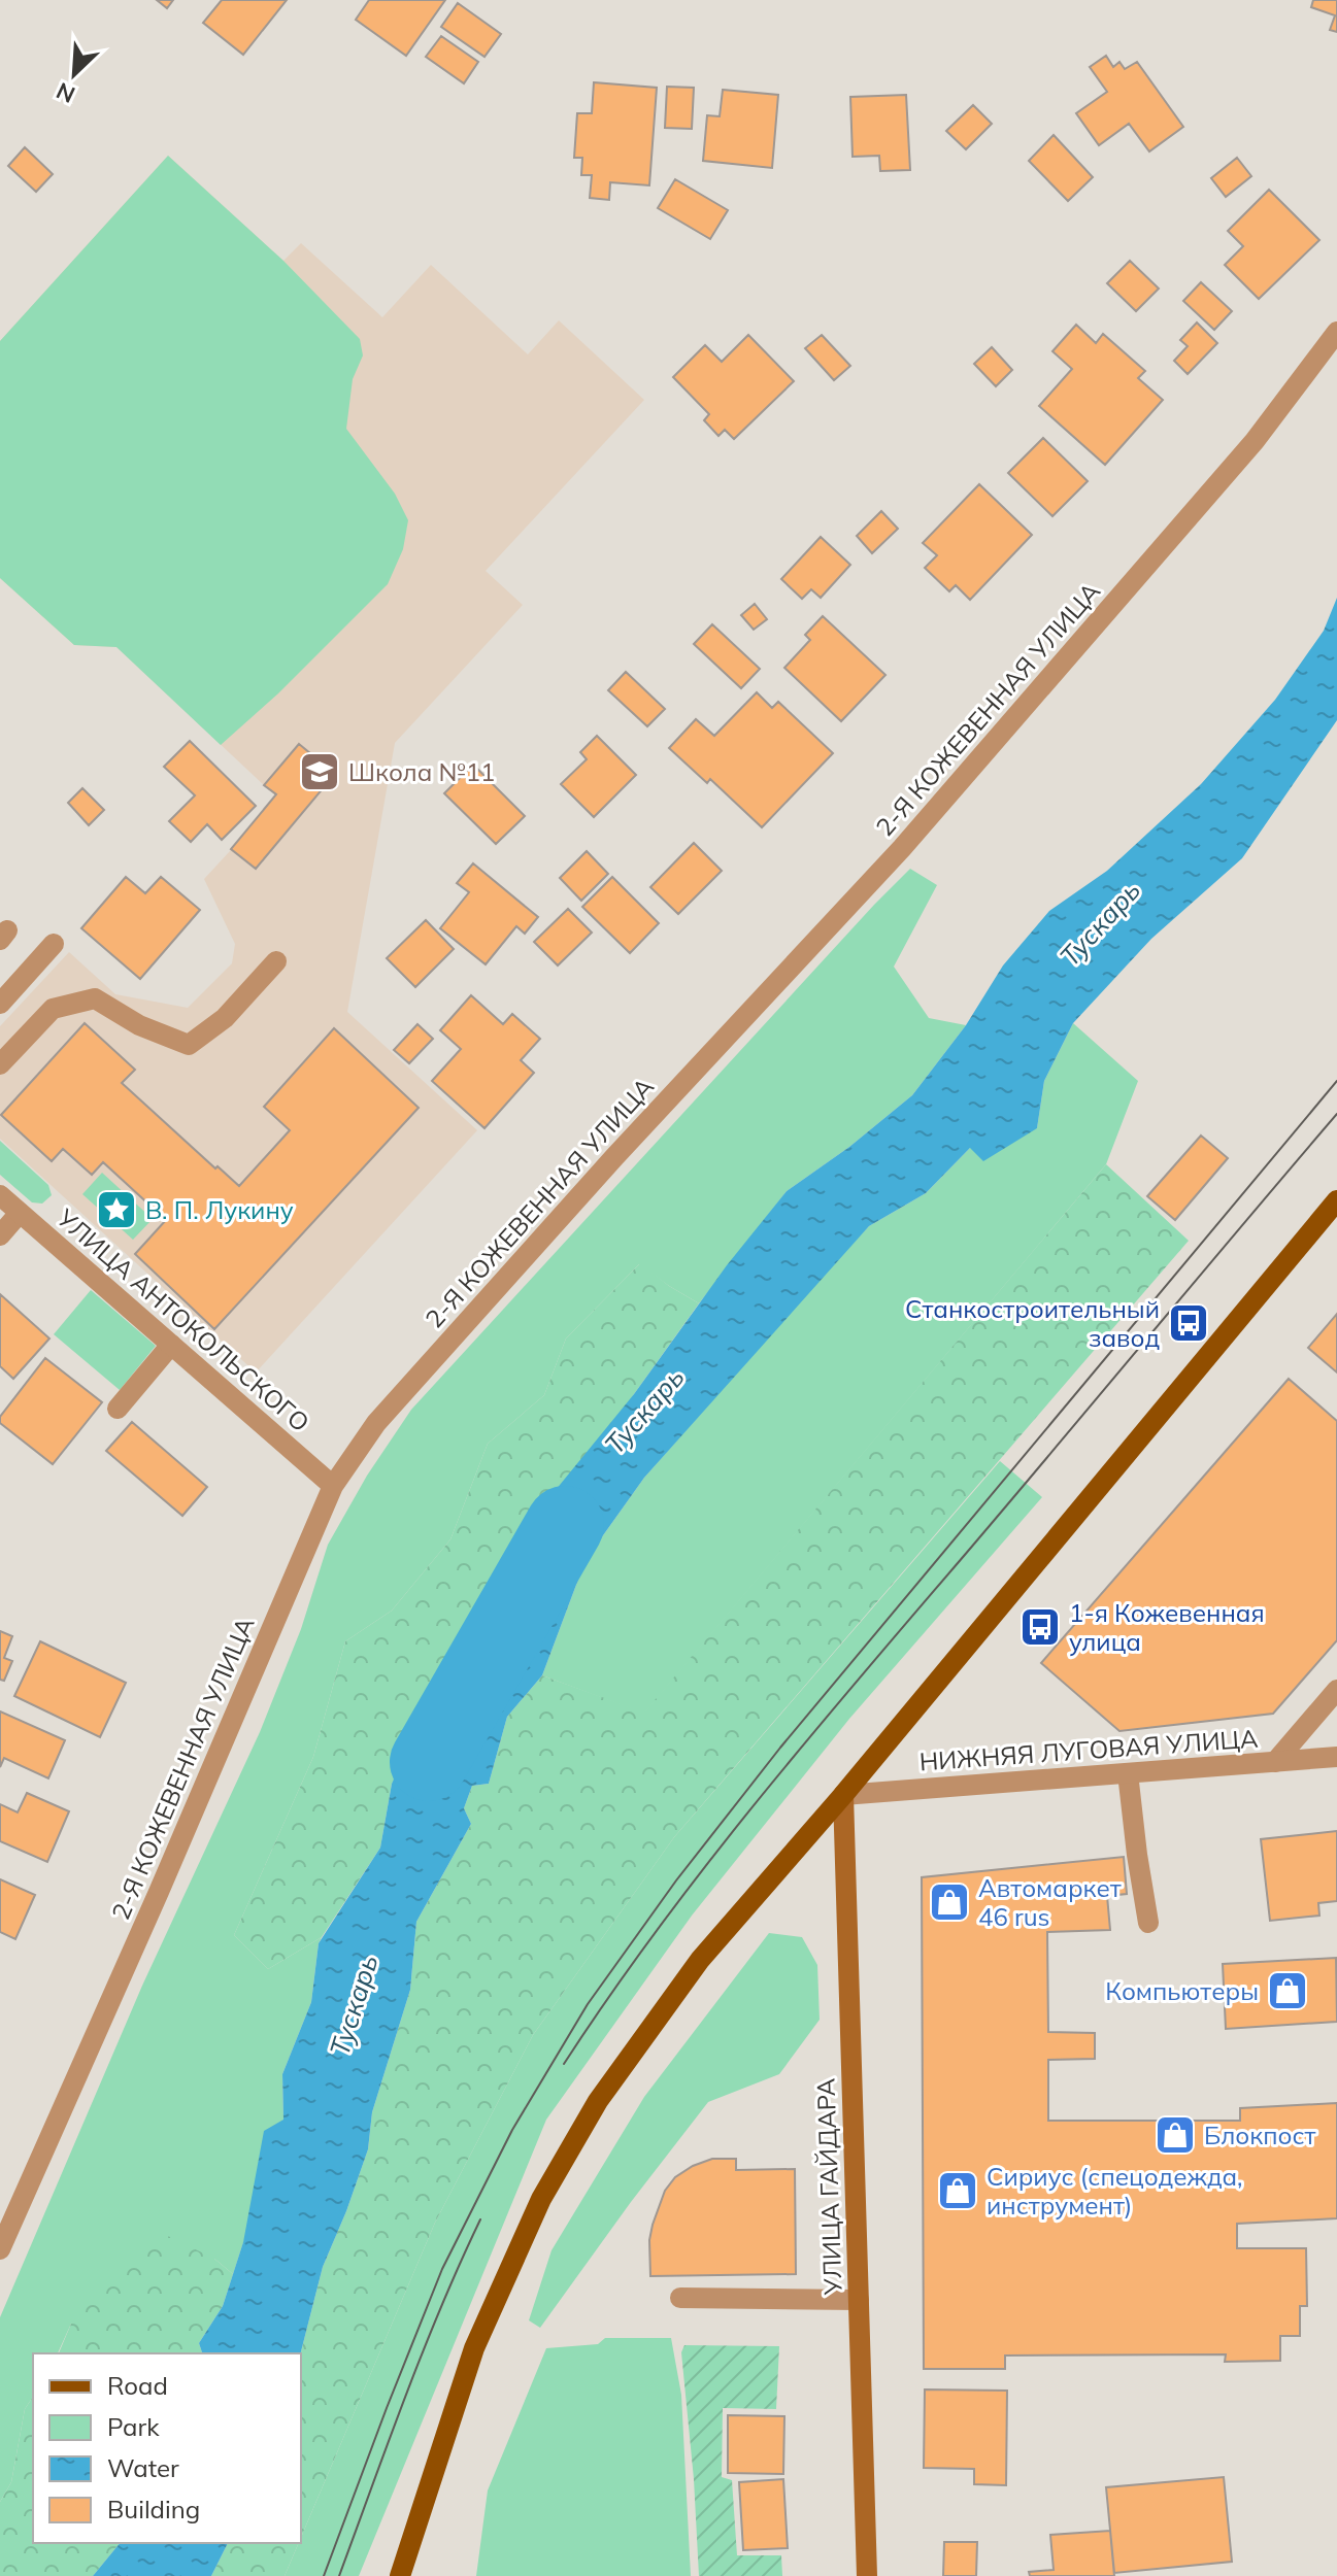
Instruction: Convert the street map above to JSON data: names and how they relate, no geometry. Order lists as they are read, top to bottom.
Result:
{
  "streets": {
    "street": [
      "2-Я КОЖЕВЕННАЯ УЛИЦА",
      "УЛИЦА АНТОКОЛЬСКОГО",
      "НИЖНЯЯ ЛУГОВАЯ УЛИЦА",
      "УЛИЦА ГАЙДАРА"
    ]
  },
  "crossings": [
    ["2-Я КОЖЕВЕННАЯ УЛИЦА", "УЛИЦА АНТОКОЛЬСКОГО"],
    ["НИЖНЯЯ ЛУГОВАЯ УЛИЦА", "УЛИЦА ГАЙДАРА"]
  ],
  "water": ["Тускарь"],
  "places": {
    "school or university": ["Школа №11"],
    "place": ["В. П. Лукину"],
    "bus stop": ["Станкостроительный завод", "1-я Кожевенная улица"],
    "shop": [
      "Автомаркет 46 rus",
      "Компьютеры",
      "Блокпост",
      "Сириус (спецодежда, инструмент)"
    ]
  },
  "legend": [
    "Road",
    "Park",
    "Water",
    "Building"
  ],
  "north": "bottom left"
}
